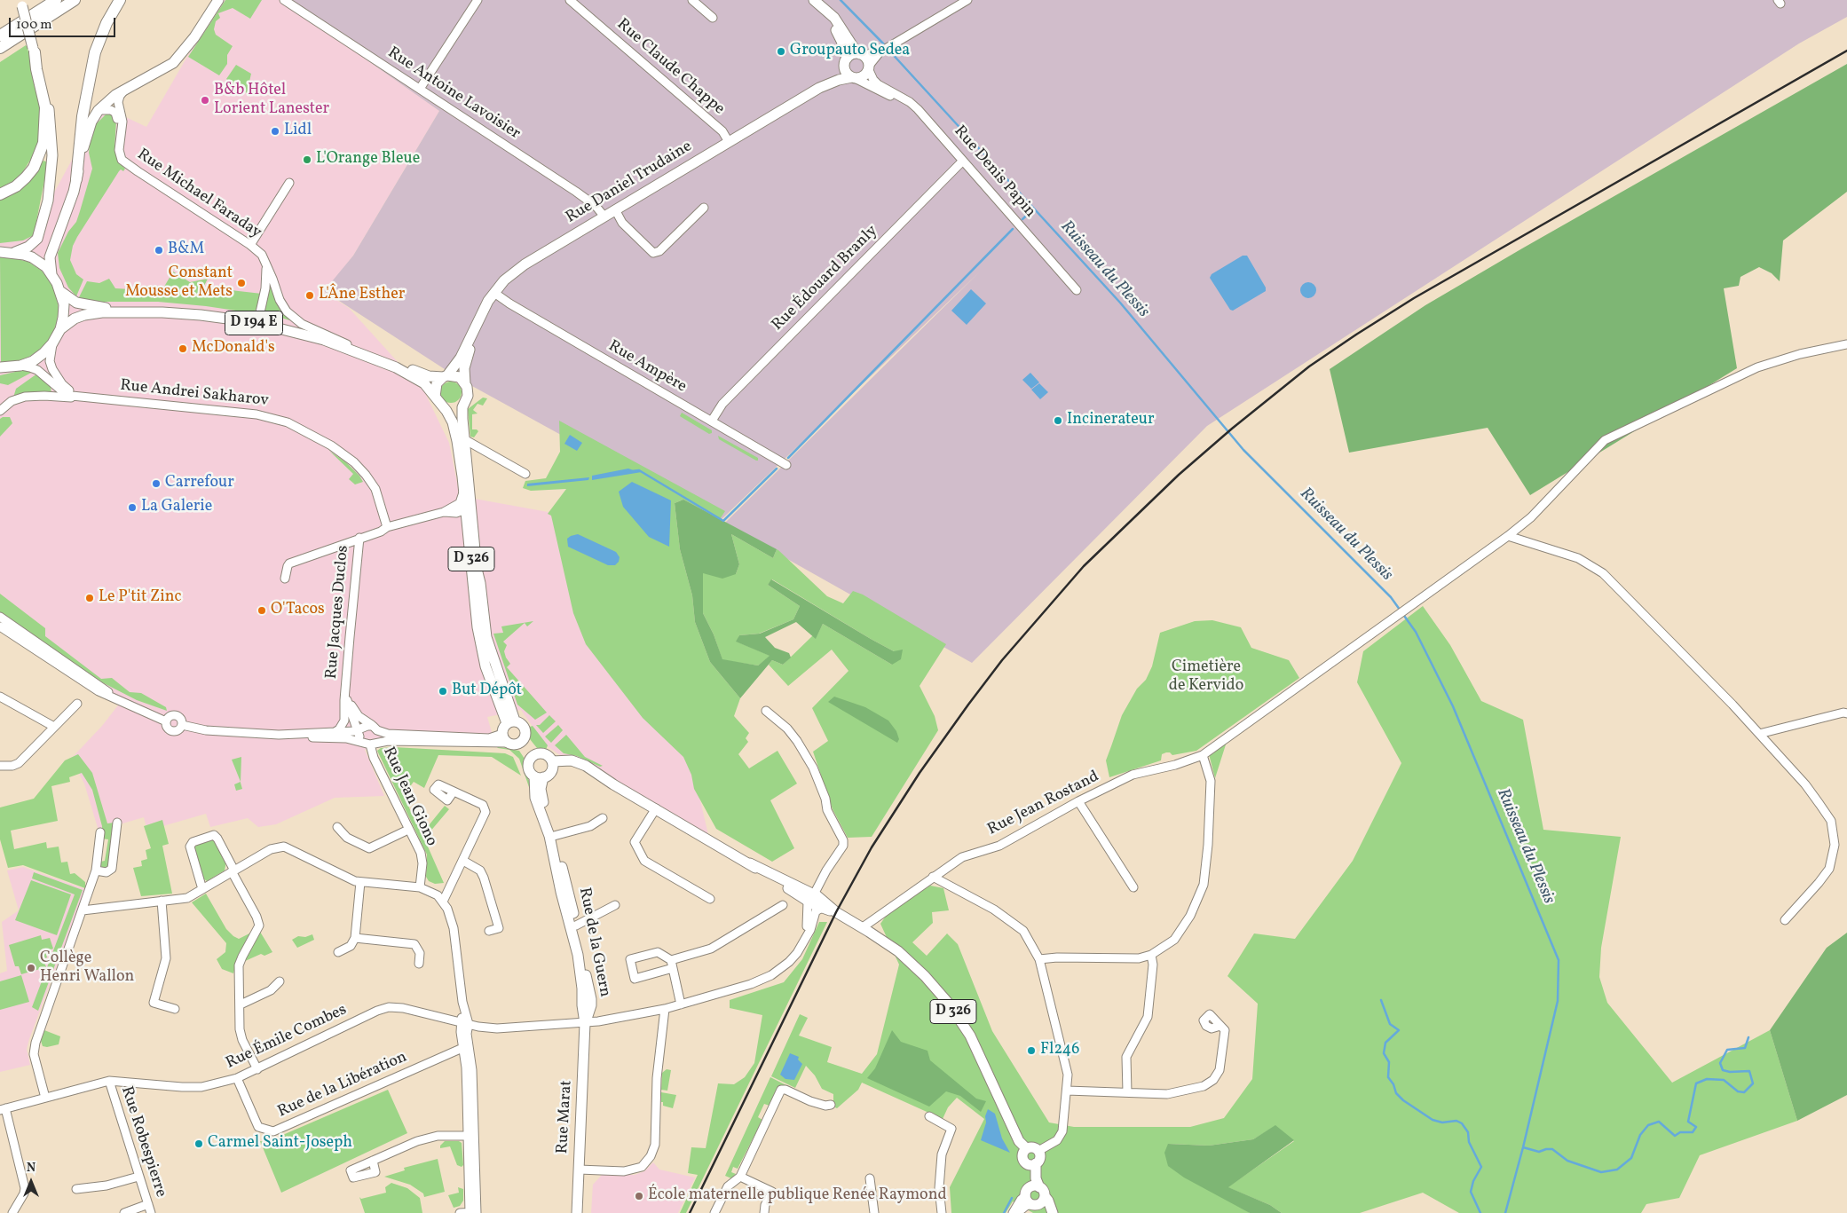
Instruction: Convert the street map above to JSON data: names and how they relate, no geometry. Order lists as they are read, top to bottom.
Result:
{
  "streets": {
    "main road": [
      "Rue Daniel Trudaine",
      "D 194 E",
      "D 326",
      "Rue de la Guern",
      "Rue Marat"
    ],
    "street": [
      "Rue Claude Chappe",
      "Rue Antoine Lavoisier",
      "Rue Denis Papin",
      "Rue Michael Faraday",
      "Rue Édouard Branly",
      "Rue Ampère",
      "Rue Andrei Sakharov",
      "Rue Jacques Duclos",
      "Rue Jean Giono",
      "Rue Jean Rostand",
      "Rue Émile Combes",
      "Rue de la Libération",
      "Rue Robespierre"
    ]
  },
  "crossings": [
    ["Rue Claude Chappe", "Rue Daniel Trudaine"],
    ["Rue Antoine Lavoisier", "Rue Daniel Trudaine"],
    ["Rue Denis Papin", "Rue Daniel Trudaine"],
    ["Rue Denis Papin", "Rue Édouard Branly"],
    ["Rue Daniel Trudaine", "D 194 E"],
    ["Rue Daniel Trudaine", "Rue Ampère"],
    ["Rue Daniel Trudaine", "D 326"],
    ["Rue Michael Faraday", "D 194 E"],
    ["Rue Édouard Branly", "Rue Ampère"],
    ["D 194 E", "D 326"],
    ["D 326", "Rue Jean Rostand"],
    ["D 326", "Rue de la Guern"],
    ["D 326", "Rue Émile Combes"],
    ["Rue Jacques Duclos", "Rue Jean Giono"],
    ["Rue de la Guern", "Rue Émile Combes"],
    ["Rue de la Guern", "Rue Marat"],
    ["Rue Émile Combes", "Rue de la Libération"],
    ["Rue Émile Combes", "Rue Marat"],
    ["Rue Émile Combes", "Rue Robespierre"]
  ],
  "water": ["Ruisseau du Plessis"],
  "parks": ["Cimetière de Kervido"],
  "places": [
    "Groupauto Sedea",
    "B&b Hôtel Lorient Lanester",
    "Lidl",
    "L'Orange Bleue",
    "B&M",
    "Constant Mousse et Mets",
    "L'Âne Esther",
    "McDonald's",
    "Incinerateur",
    "Carrefour",
    "La Galerie",
    "Le P'tit Zinc",
    "O'Tacos",
    "But Dépôt",
    "Collège Henri Wallon",
    "Fl246",
    "Carmel Saint-Joseph",
    "École maternelle publique Renée Raymond"
  ],
  "scale_bar": "100 m",
  "north": "top"
}
